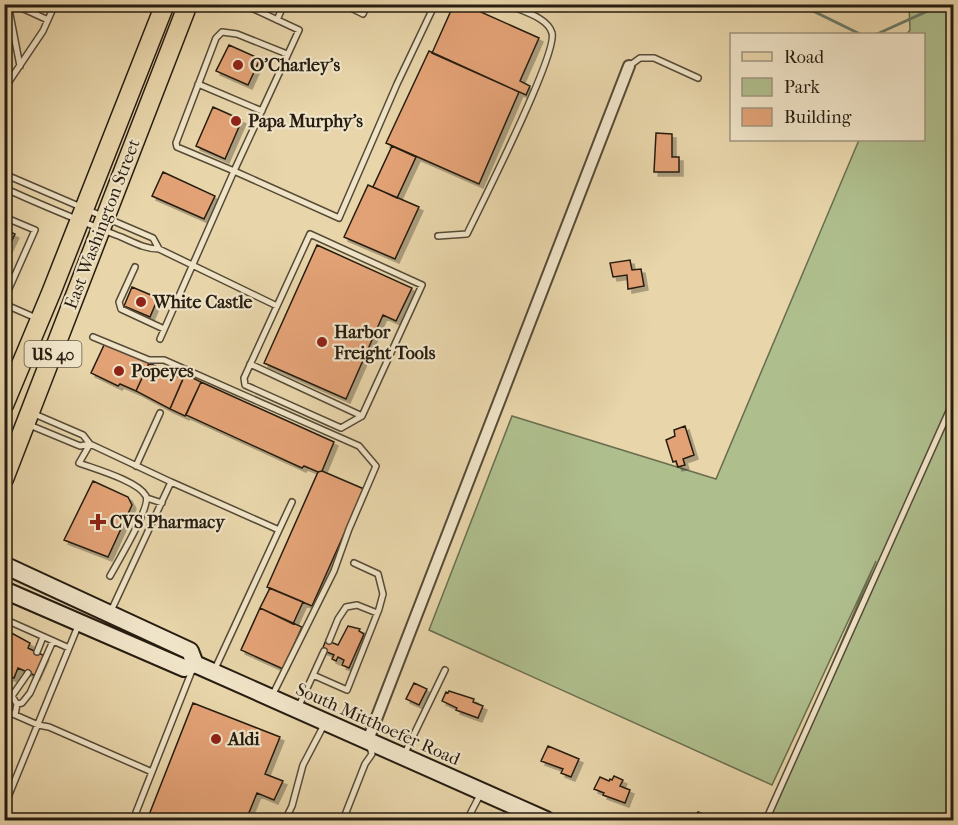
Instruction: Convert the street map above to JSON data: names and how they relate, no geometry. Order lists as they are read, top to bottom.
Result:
{
  "streets": {
    "main road": ["East Washington Street", "US 40", "South Mitthoefer Road"]
  },
  "places": {
    "other": [
      "O'Charley's",
      "Papa Murphy's",
      "White Castle",
      "Harbor Freight Tools",
      "Popeyes",
      "Aldi"
    ],
    "health": ["CVS Pharmacy"]
  },
  "legend": ["Road", "Park", "Building"]
}
